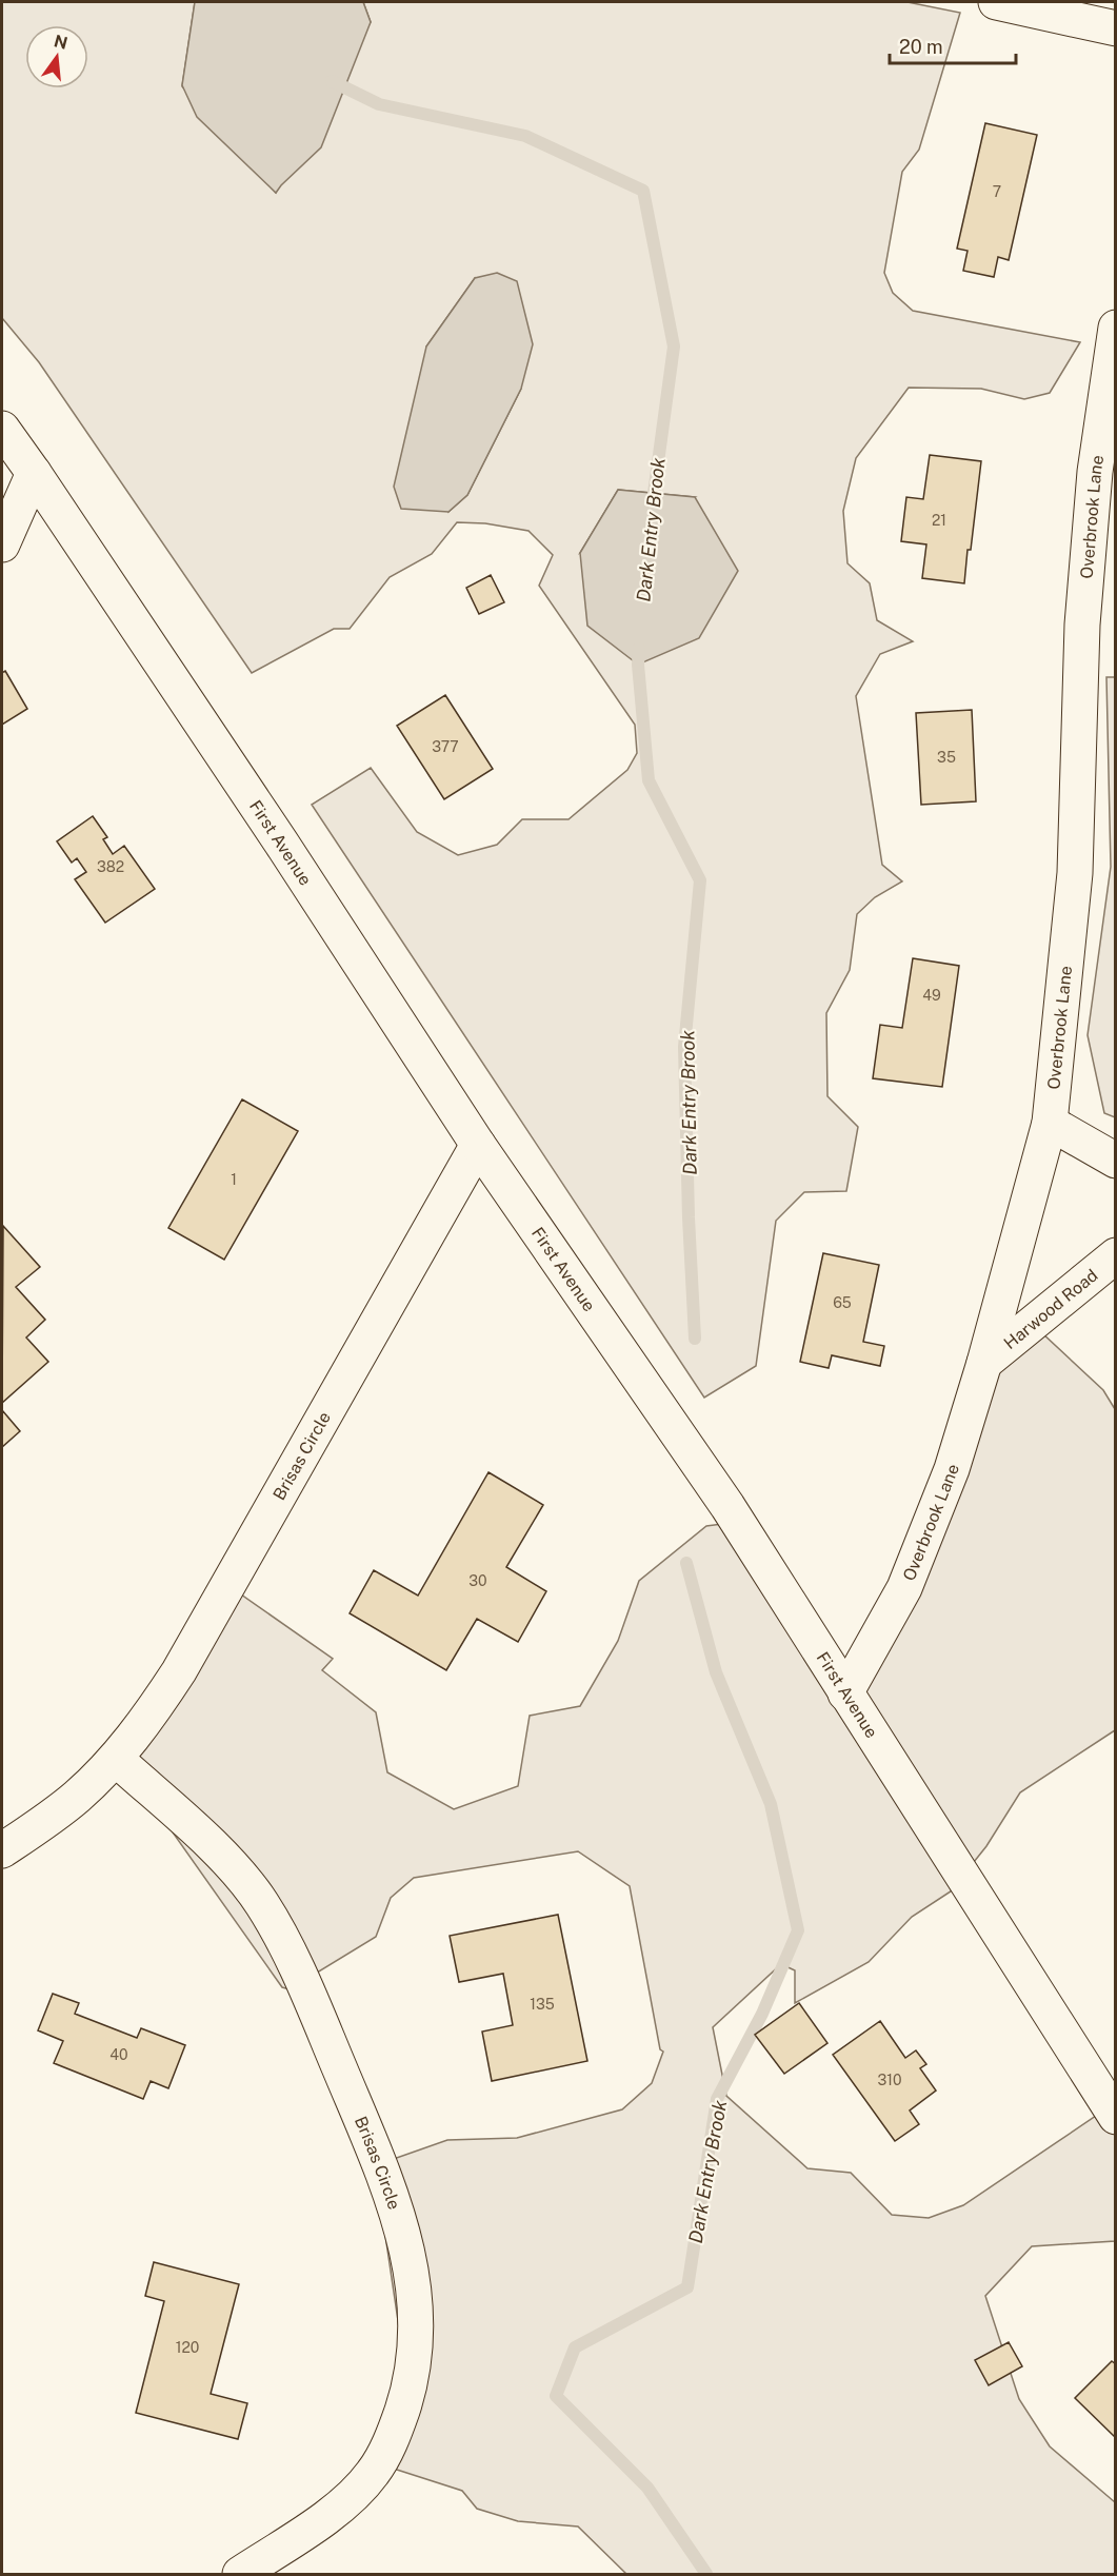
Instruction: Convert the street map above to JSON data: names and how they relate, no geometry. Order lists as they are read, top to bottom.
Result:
{
  "streets": {
    "street": [
      "Overbrook Lane",
      "First Avenue",
      "Harwood Road",
      "Brisas Circle"
    ]
  },
  "crossings": [
    ["Overbrook Lane", "First Avenue"],
    ["Overbrook Lane", "Harwood Road"],
    ["First Avenue", "Brisas Circle"]
  ],
  "water": ["Dark Entry Brook"],
  "house_numbers": [
    "7",
    "21",
    "377",
    "35",
    "382",
    "49",
    "1",
    "65",
    "30",
    "135",
    "40",
    "310",
    "120"
  ],
  "scale_bar": "20 m",
  "north": "top"
}
